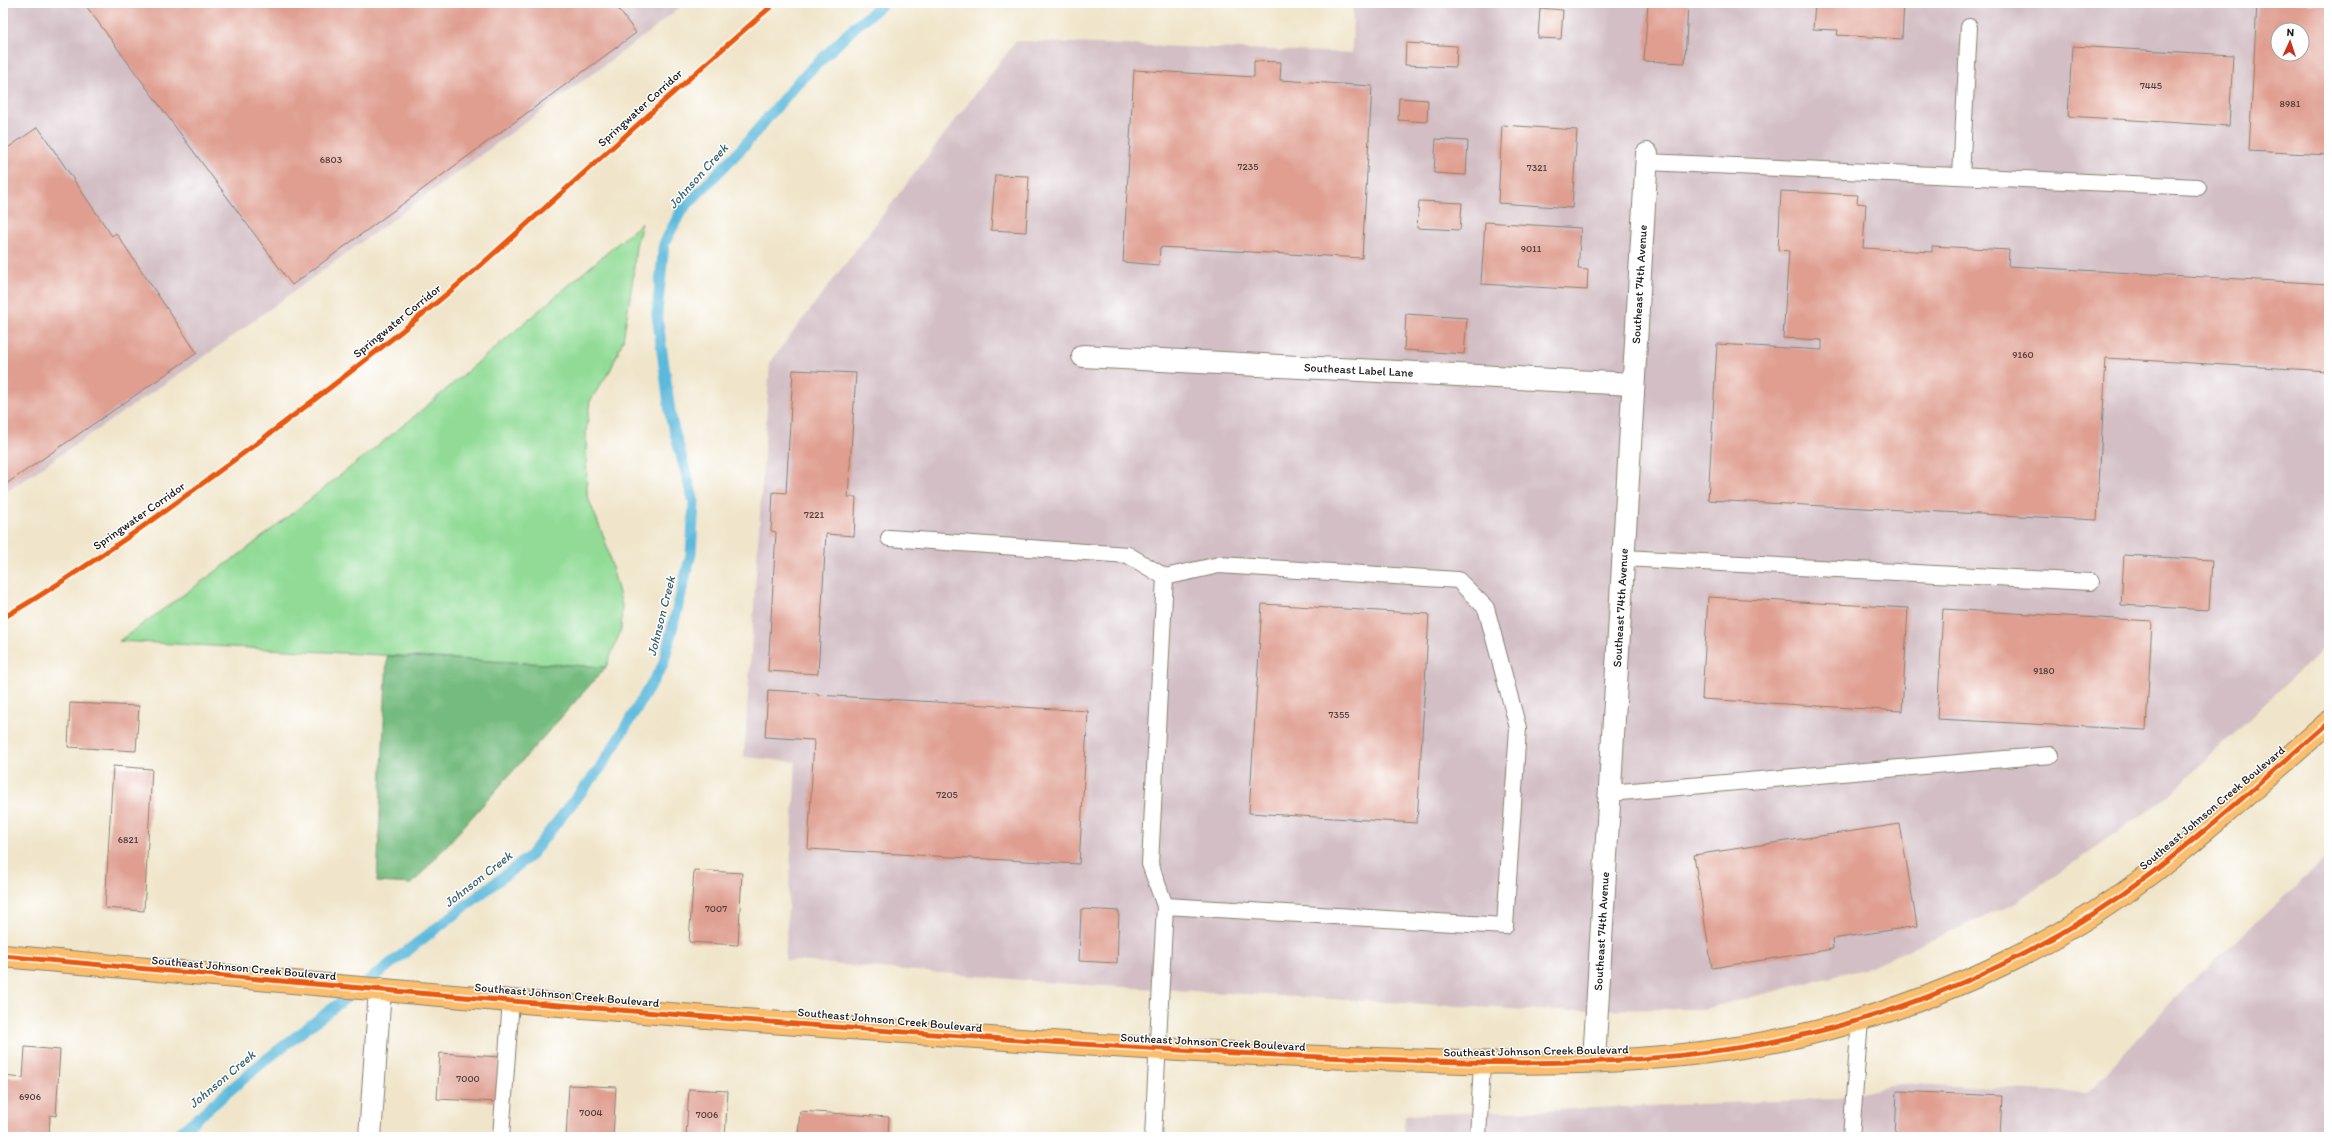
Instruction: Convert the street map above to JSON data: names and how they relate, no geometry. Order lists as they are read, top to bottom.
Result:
{
  "streets": {
    "main road": ["Southeast Johnson Creek Boulevard"],
    "street": ["Southeast 74th Avenue", "Southeast Label Lane"],
    "cycle path": ["Springwater Corridor"]
  },
  "crossings": [
    ["Southeast 74th Avenue", "Southeast Label Lane"],
    ["Southeast 74th Avenue", "Southeast Johnson Creek Boulevard"]
  ],
  "water": ["Johnson Creek"],
  "house_numbers": [
    "7445",
    "8981",
    "6803",
    "7235",
    "7321",
    "9011",
    "9160",
    "7221",
    "9180",
    "7355",
    "7205",
    "6821",
    "7007",
    "7000",
    "6906",
    "7004",
    "7006"
  ],
  "north": "top"
}
